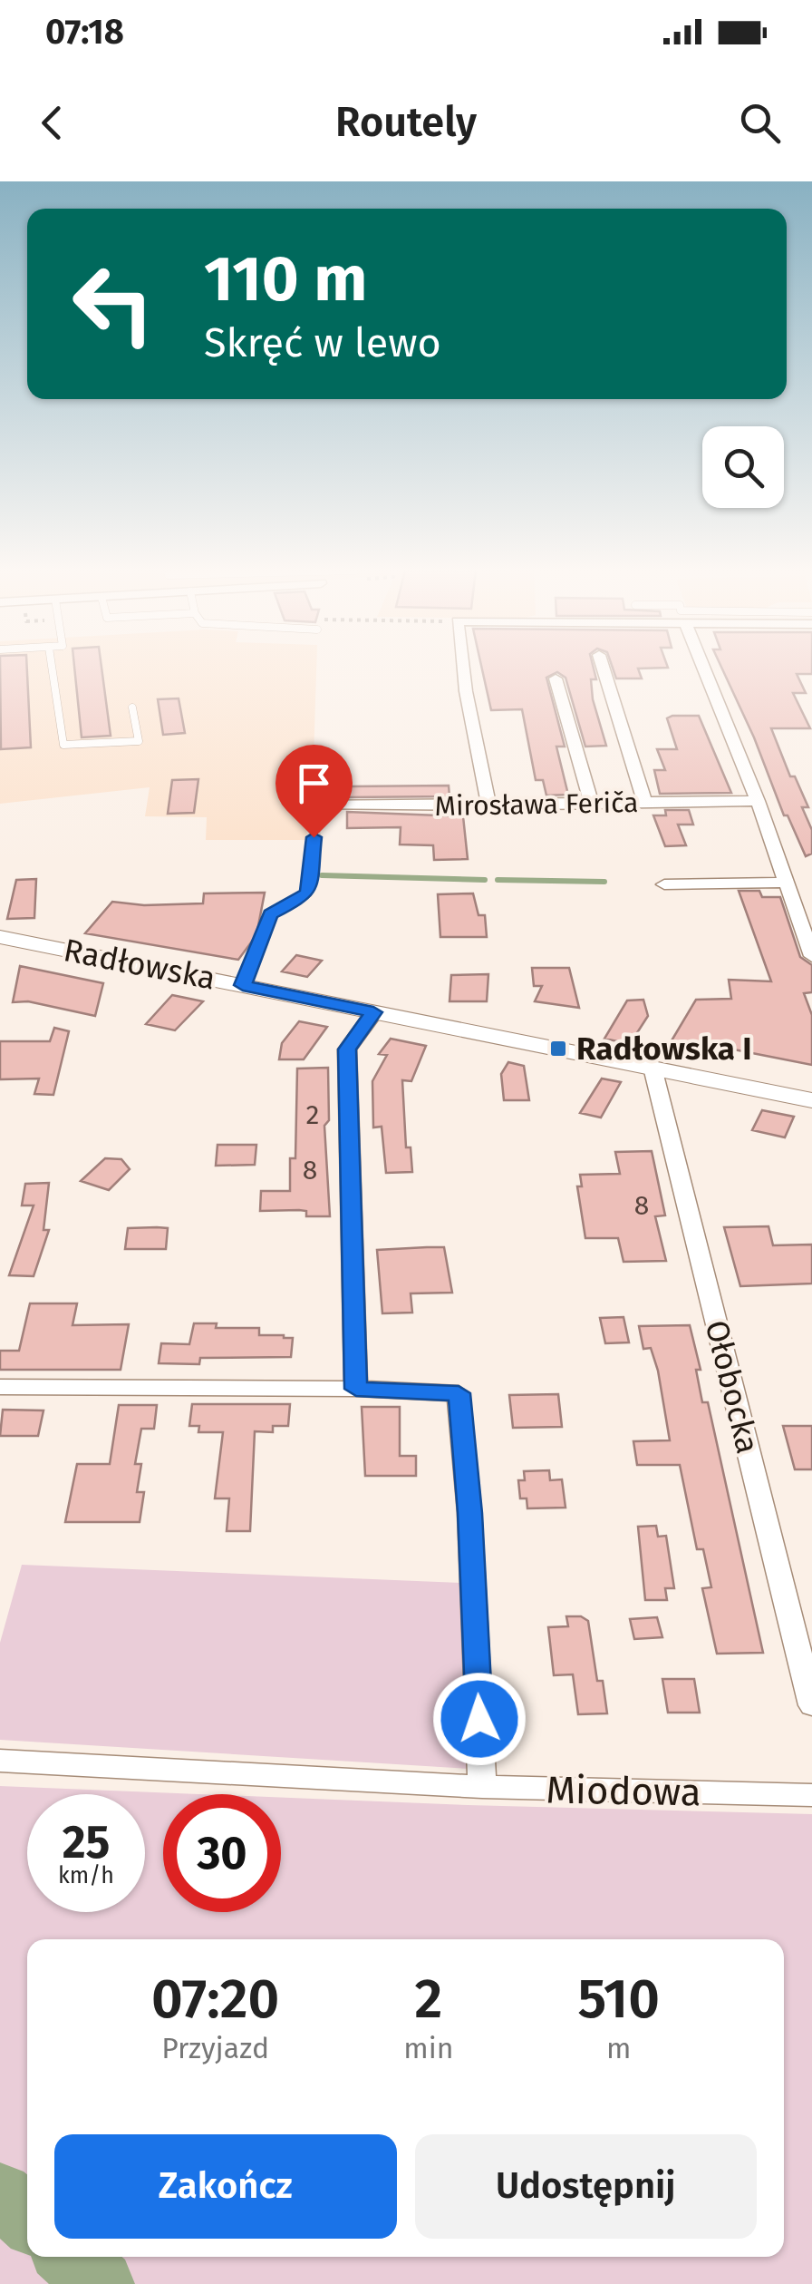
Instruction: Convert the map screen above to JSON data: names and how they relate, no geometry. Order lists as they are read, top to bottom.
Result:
{
  "streets": {
    "street": [
      "Mirosława Feriča",
      "Radłowska",
      "Ołobocka",
      "Miodowa"
    ]
  },
  "crossings": [
    ["Radłowska", "Ołobocka"]
  ],
  "places": {
    "transit": ["Radłowska I"]
  },
  "house_numbers": ["2", "8", "8"],
  "page": {
    "status": "07:18",
    "header": "Routely",
    "turn": ["110 m", "Skręć w lewo"],
    "speed": "25 km/h",
    "limit": "30",
    "eta": [
      "07:20",
      "Przyjazd",
      "2",
      "min",
      "510",
      "m"
    ],
    "buttons": ["Zakończ", "Udostępnij"]
  }
}
